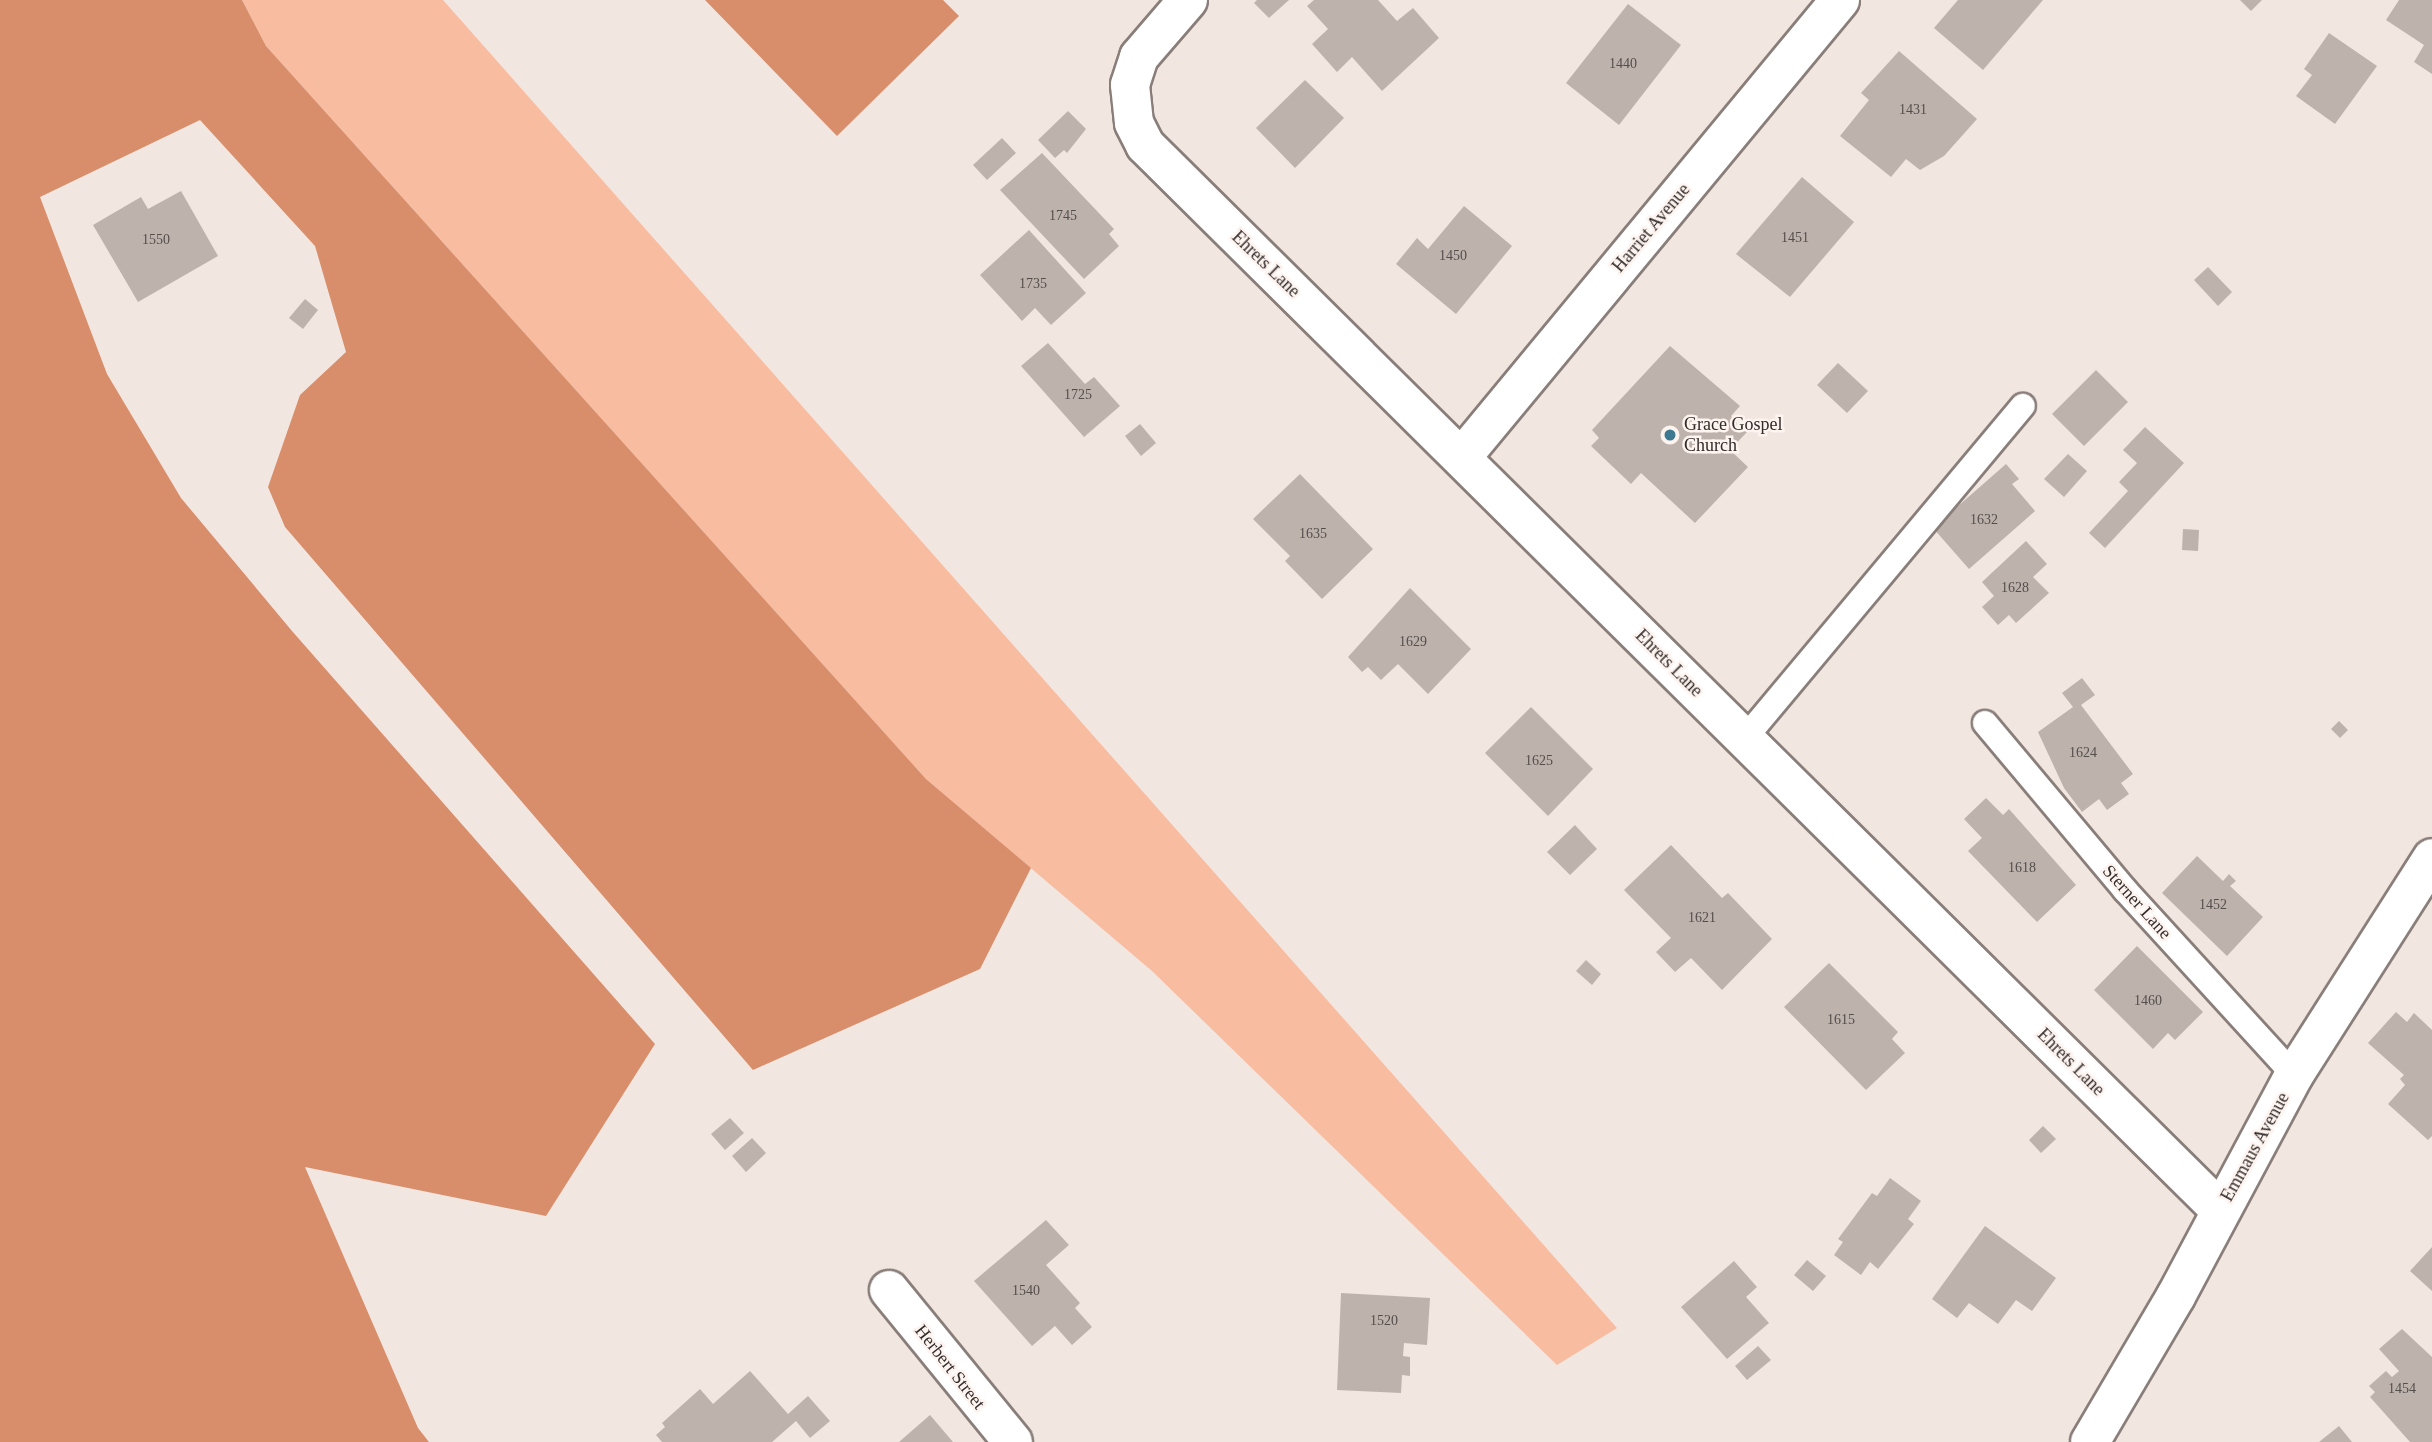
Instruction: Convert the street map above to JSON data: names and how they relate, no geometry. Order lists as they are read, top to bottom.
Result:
{
  "streets": {
    "street": [
      "Harriet Avenue",
      "Ehrets Lane",
      "Emmaus Avenue",
      "Herbert Street"
    ],
    "lane": ["Sterner Lane"]
  },
  "crossings": [
    ["Harriet Avenue", "Ehrets Lane"],
    ["Ehrets Lane", "Emmaus Avenue"],
    ["Sterner Lane", "Emmaus Avenue"]
  ],
  "places": ["Grace Gospel Church"],
  "house_numbers": [
    "1440",
    "1431",
    "1745",
    "1451",
    "1550",
    "1450",
    "1735",
    "1725",
    "1632",
    "1635",
    "1628",
    "1629",
    "1624",
    "1625",
    "1618",
    "1452",
    "1621",
    "1460",
    "1615",
    "1540",
    "1520",
    "1454"
  ]
}
